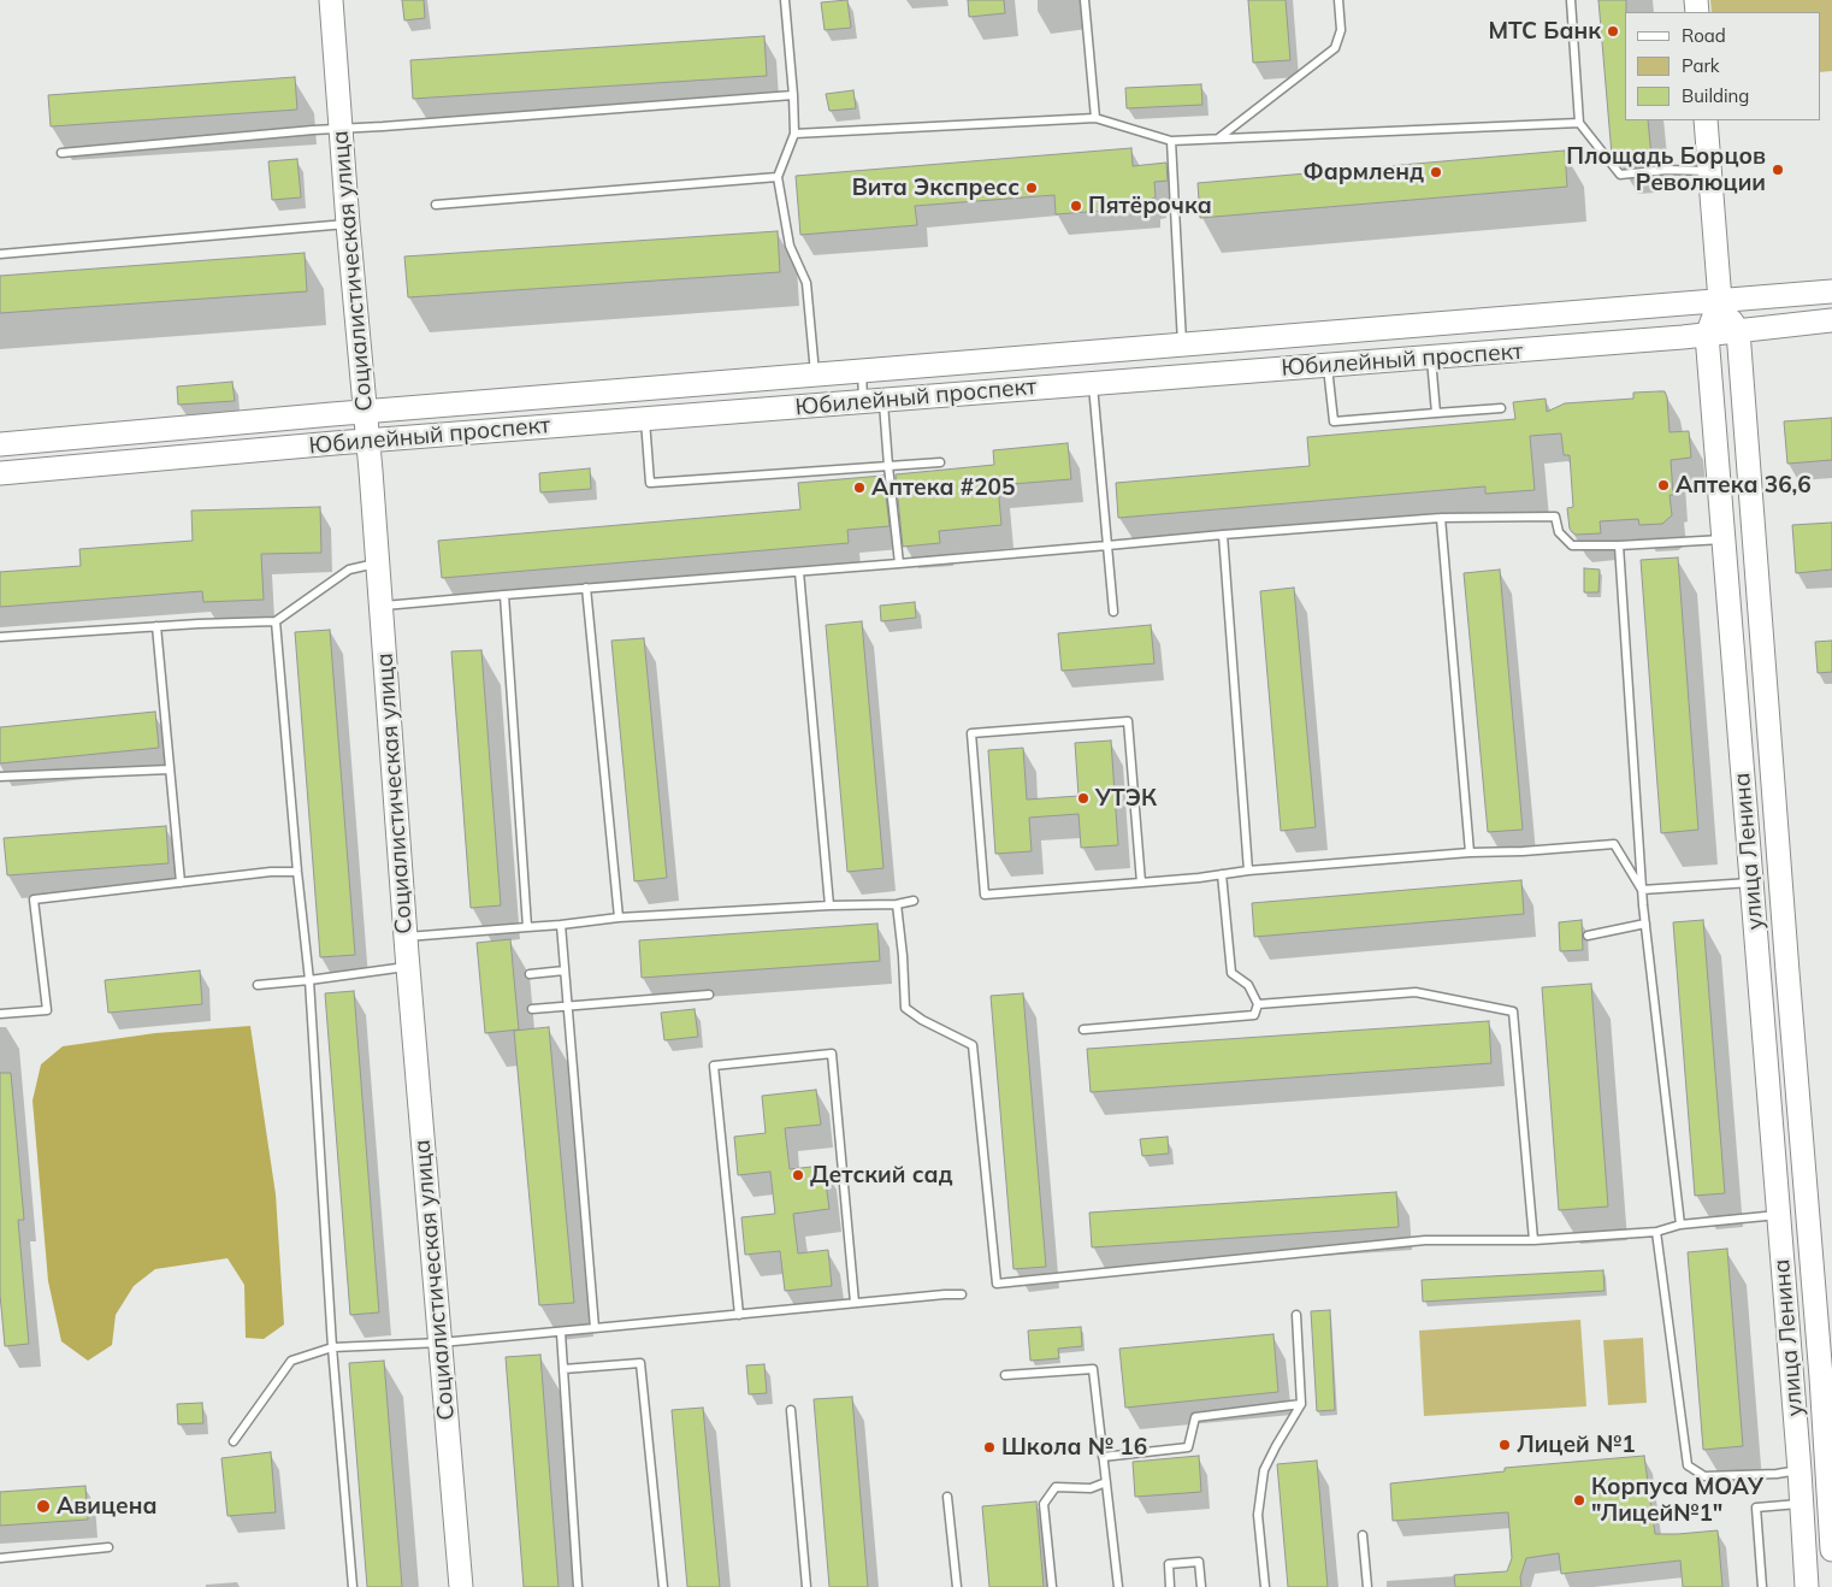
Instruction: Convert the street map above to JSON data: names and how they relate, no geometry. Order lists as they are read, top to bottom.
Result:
{
  "streets": {
    "main road": ["Социалистическая улица", "Юбилейный проспект", "улица Ленина"]
  },
  "crossings": [
    ["Социалистическая улица", "Юбилейный проспект"],
    ["Юбилейный проспект", "улица Ленина"]
  ],
  "places": [
    "МТС Банк",
    "Площадь Борцов Революции",
    "Фармленд",
    "Вита Экспресс",
    "Пятёрочка",
    "Аптека 36,6",
    "Аптека #205",
    "УТЭК",
    "Детский сад",
    "Лицей №1",
    "Школа № 16",
    "Корпуса МОАУ \"Лицей№1\"",
    "Авицена"
  ],
  "legend": ["Road", "Park", "Building"]
}
